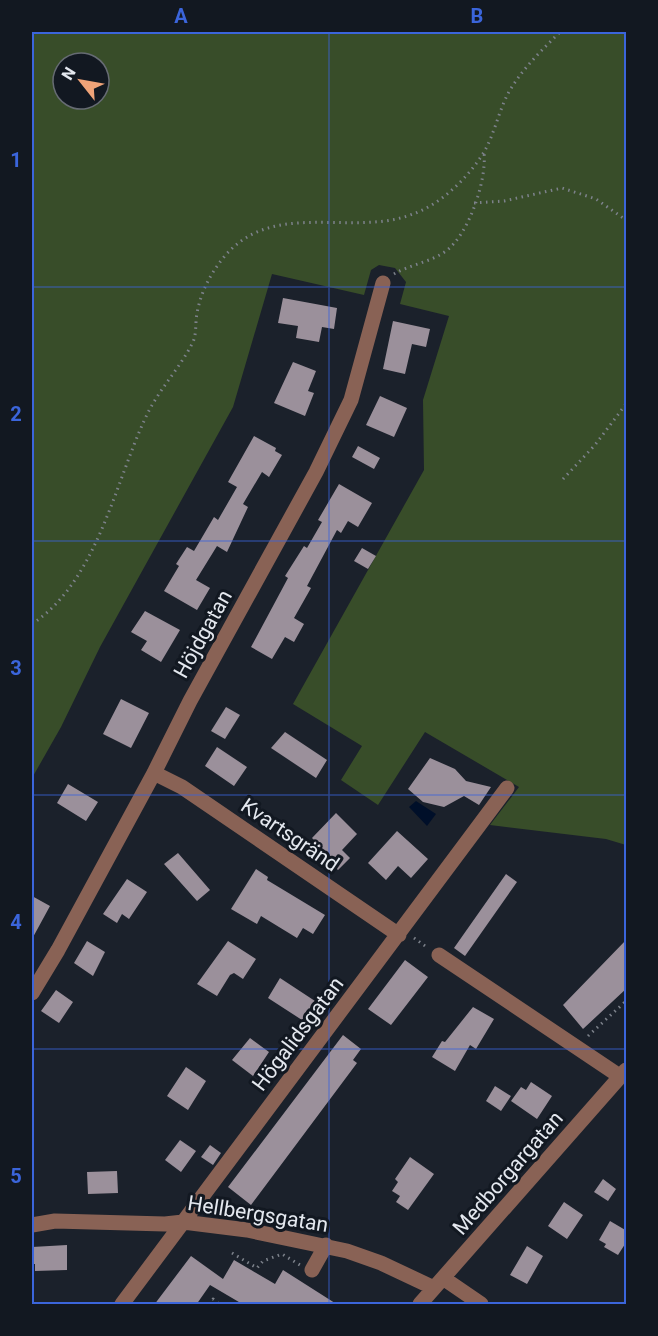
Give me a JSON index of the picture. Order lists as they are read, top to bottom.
{
  "streets": {
    "street": [
      "Höjdgatan",
      "Kvartsgränd",
      "Högalidsgatan",
      "Medborgargatan",
      "Hellbergsgatan"
    ]
  },
  "crossings": [
    ["Höjdgatan", "Kvartsgränd"],
    ["Kvartsgränd", "Högalidsgatan"],
    ["Högalidsgatan", "Hellbergsgatan"],
    ["Medborgargatan", "Hellbergsgatan"]
  ],
  "north": "top left",
  "grid": {
    "columns": ["A", "B"],
    "rows": [
      "1",
      "2",
      "3",
      "4",
      "5"
    ]
  }
}
